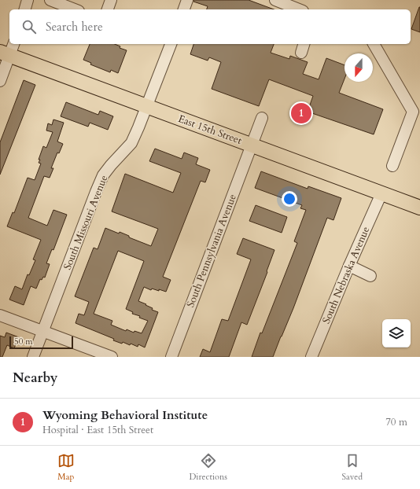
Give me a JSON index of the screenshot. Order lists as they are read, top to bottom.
{
  "streets": {
    "main road": ["East 15th Street"],
    "street": ["South Missouri Avenue", "South Pennsylvania Avenue", "South Nebraska Avenue"]
  },
  "crossings": [
    ["East 15th Street", "South Missouri Avenue"],
    ["East 15th Street", "South Pennsylvania Avenue"],
    ["East 15th Street", "South Nebraska Avenue"]
  ],
  "scale_bar": "50 m",
  "north": "bottom",
  "page": {
    "search": "Search here",
    "pins": "1",
    "scale": "50 m",
    "heading": "Nearby",
    "list": [
      {
        "mark": "1",
        "name": "Wyoming Behavioral Institute",
        "note": "Hospital · East 15th Street",
        "value": "70 m"
      }
    ],
    "nav": ["Map", "Directions", "Saved"]
  }
}
